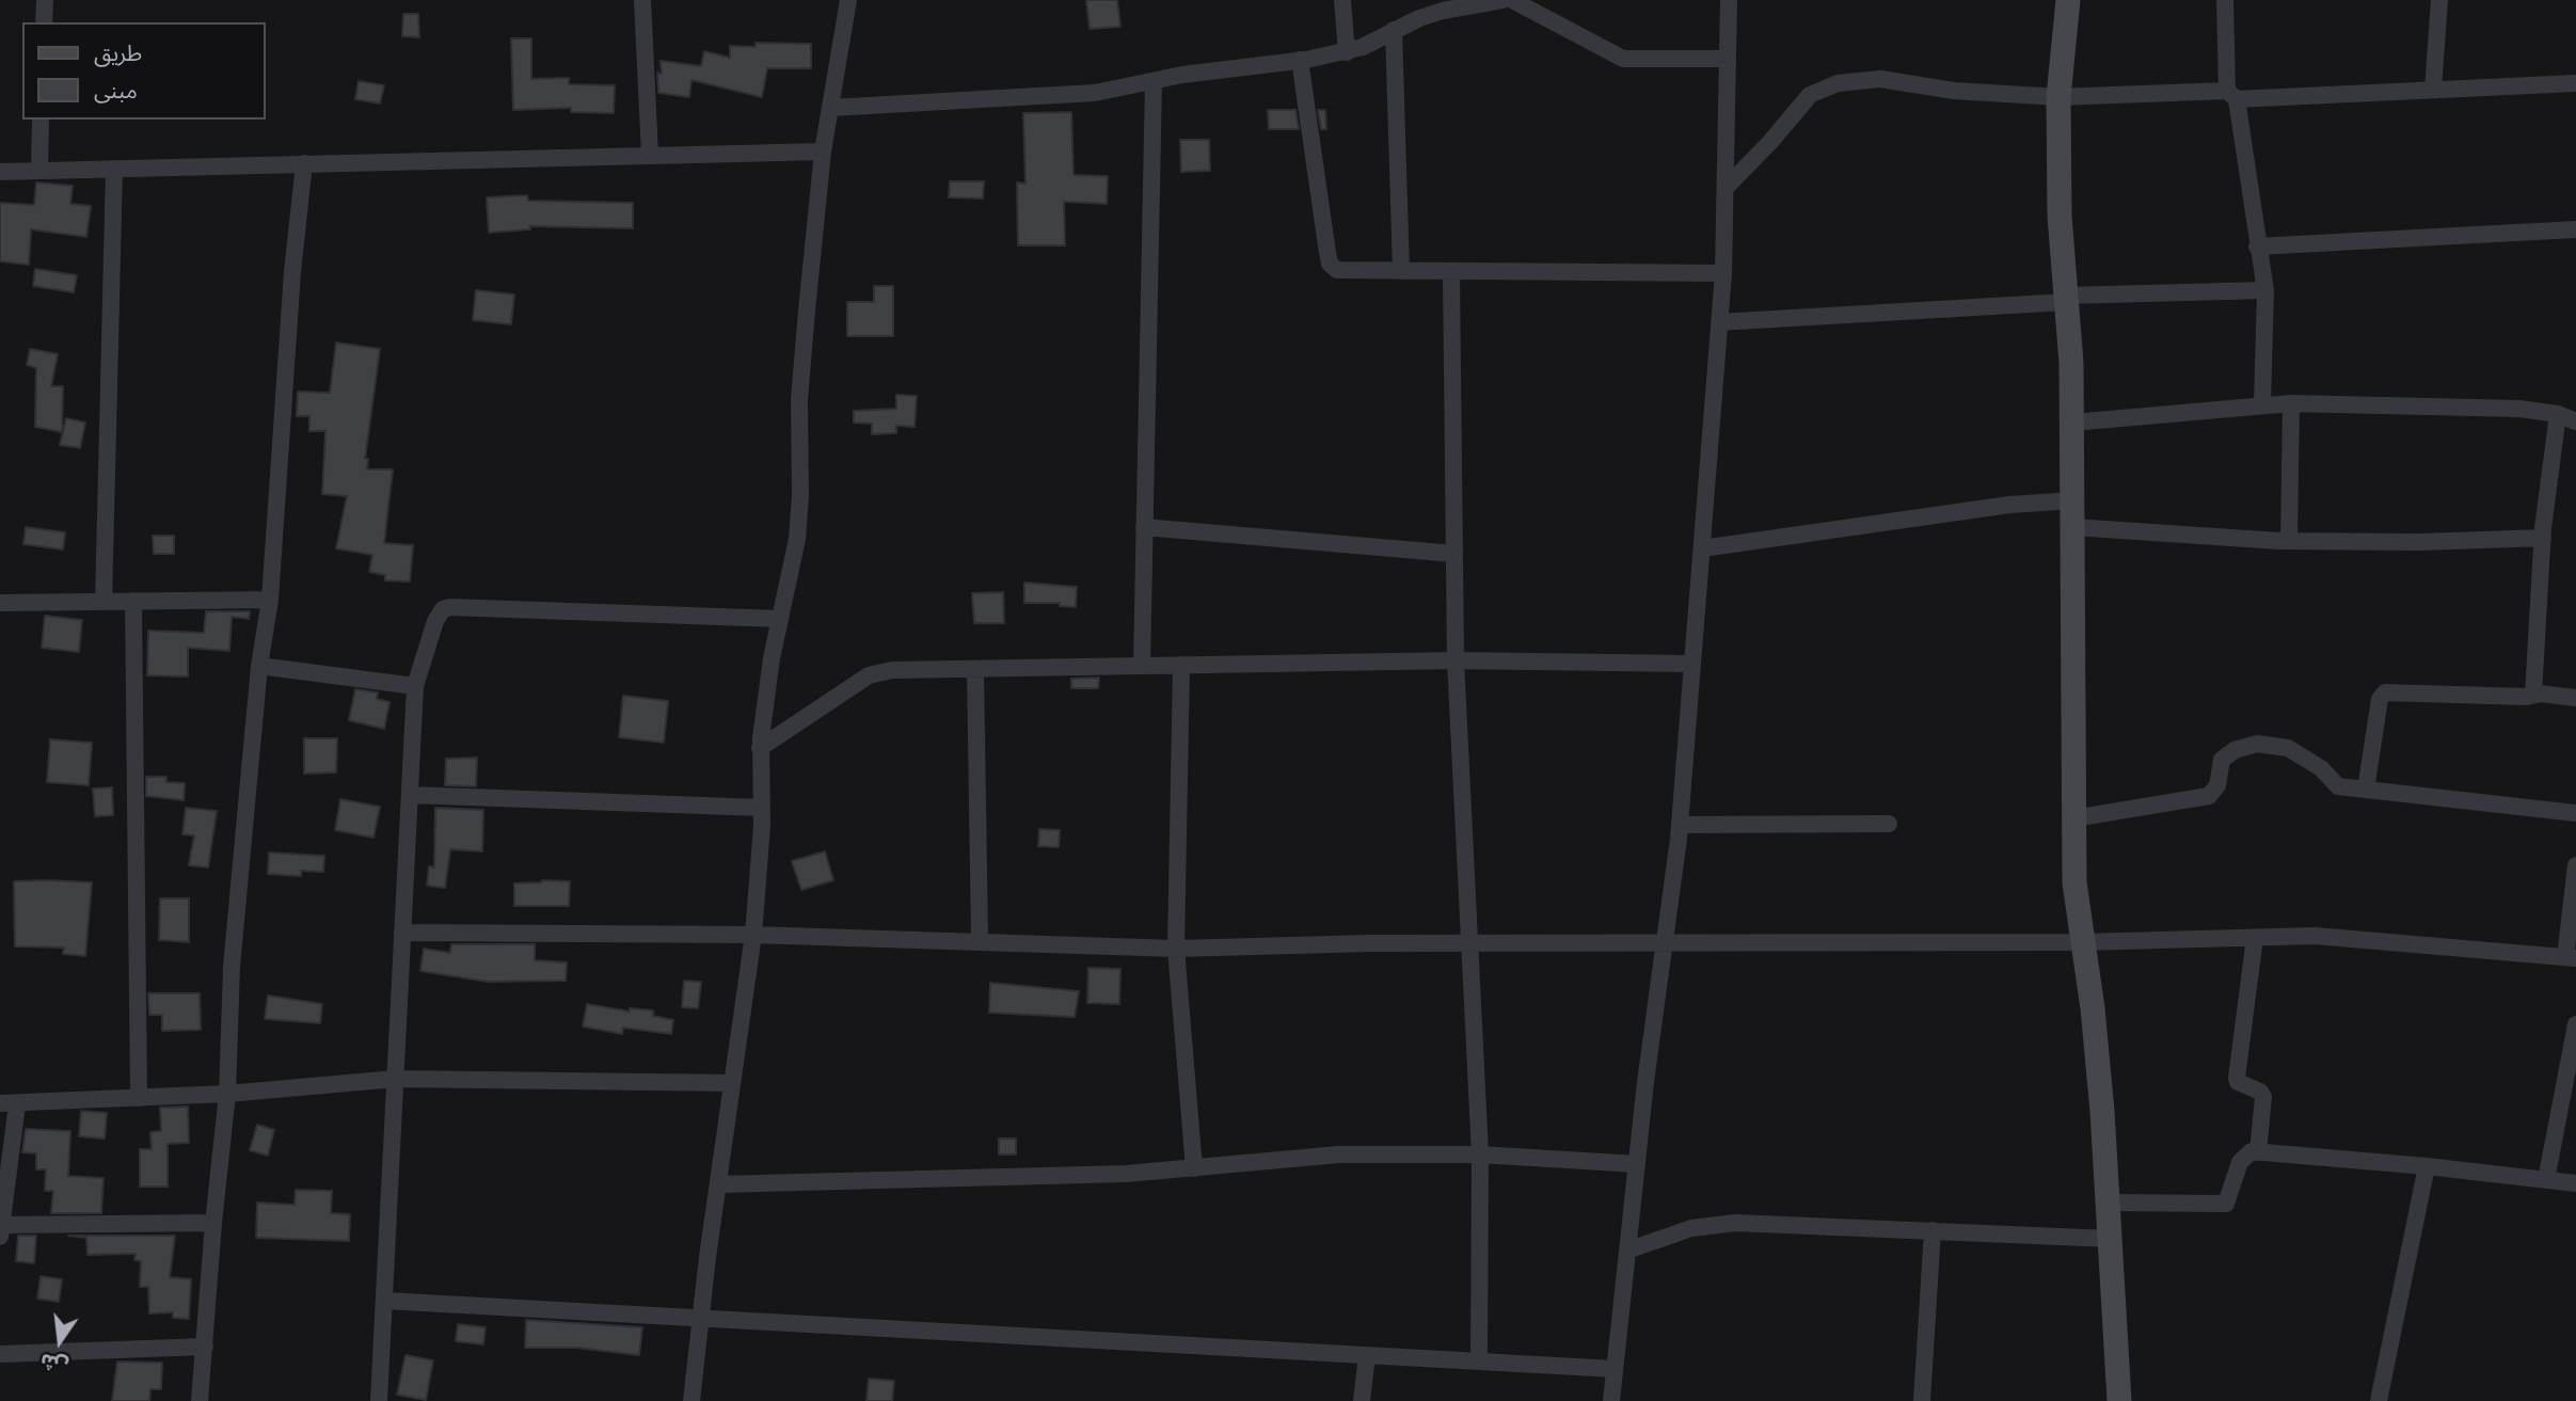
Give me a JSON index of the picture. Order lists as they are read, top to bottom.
{
  "legend": ["طريق", "مبنى"],
  "north": "bottom"
}
